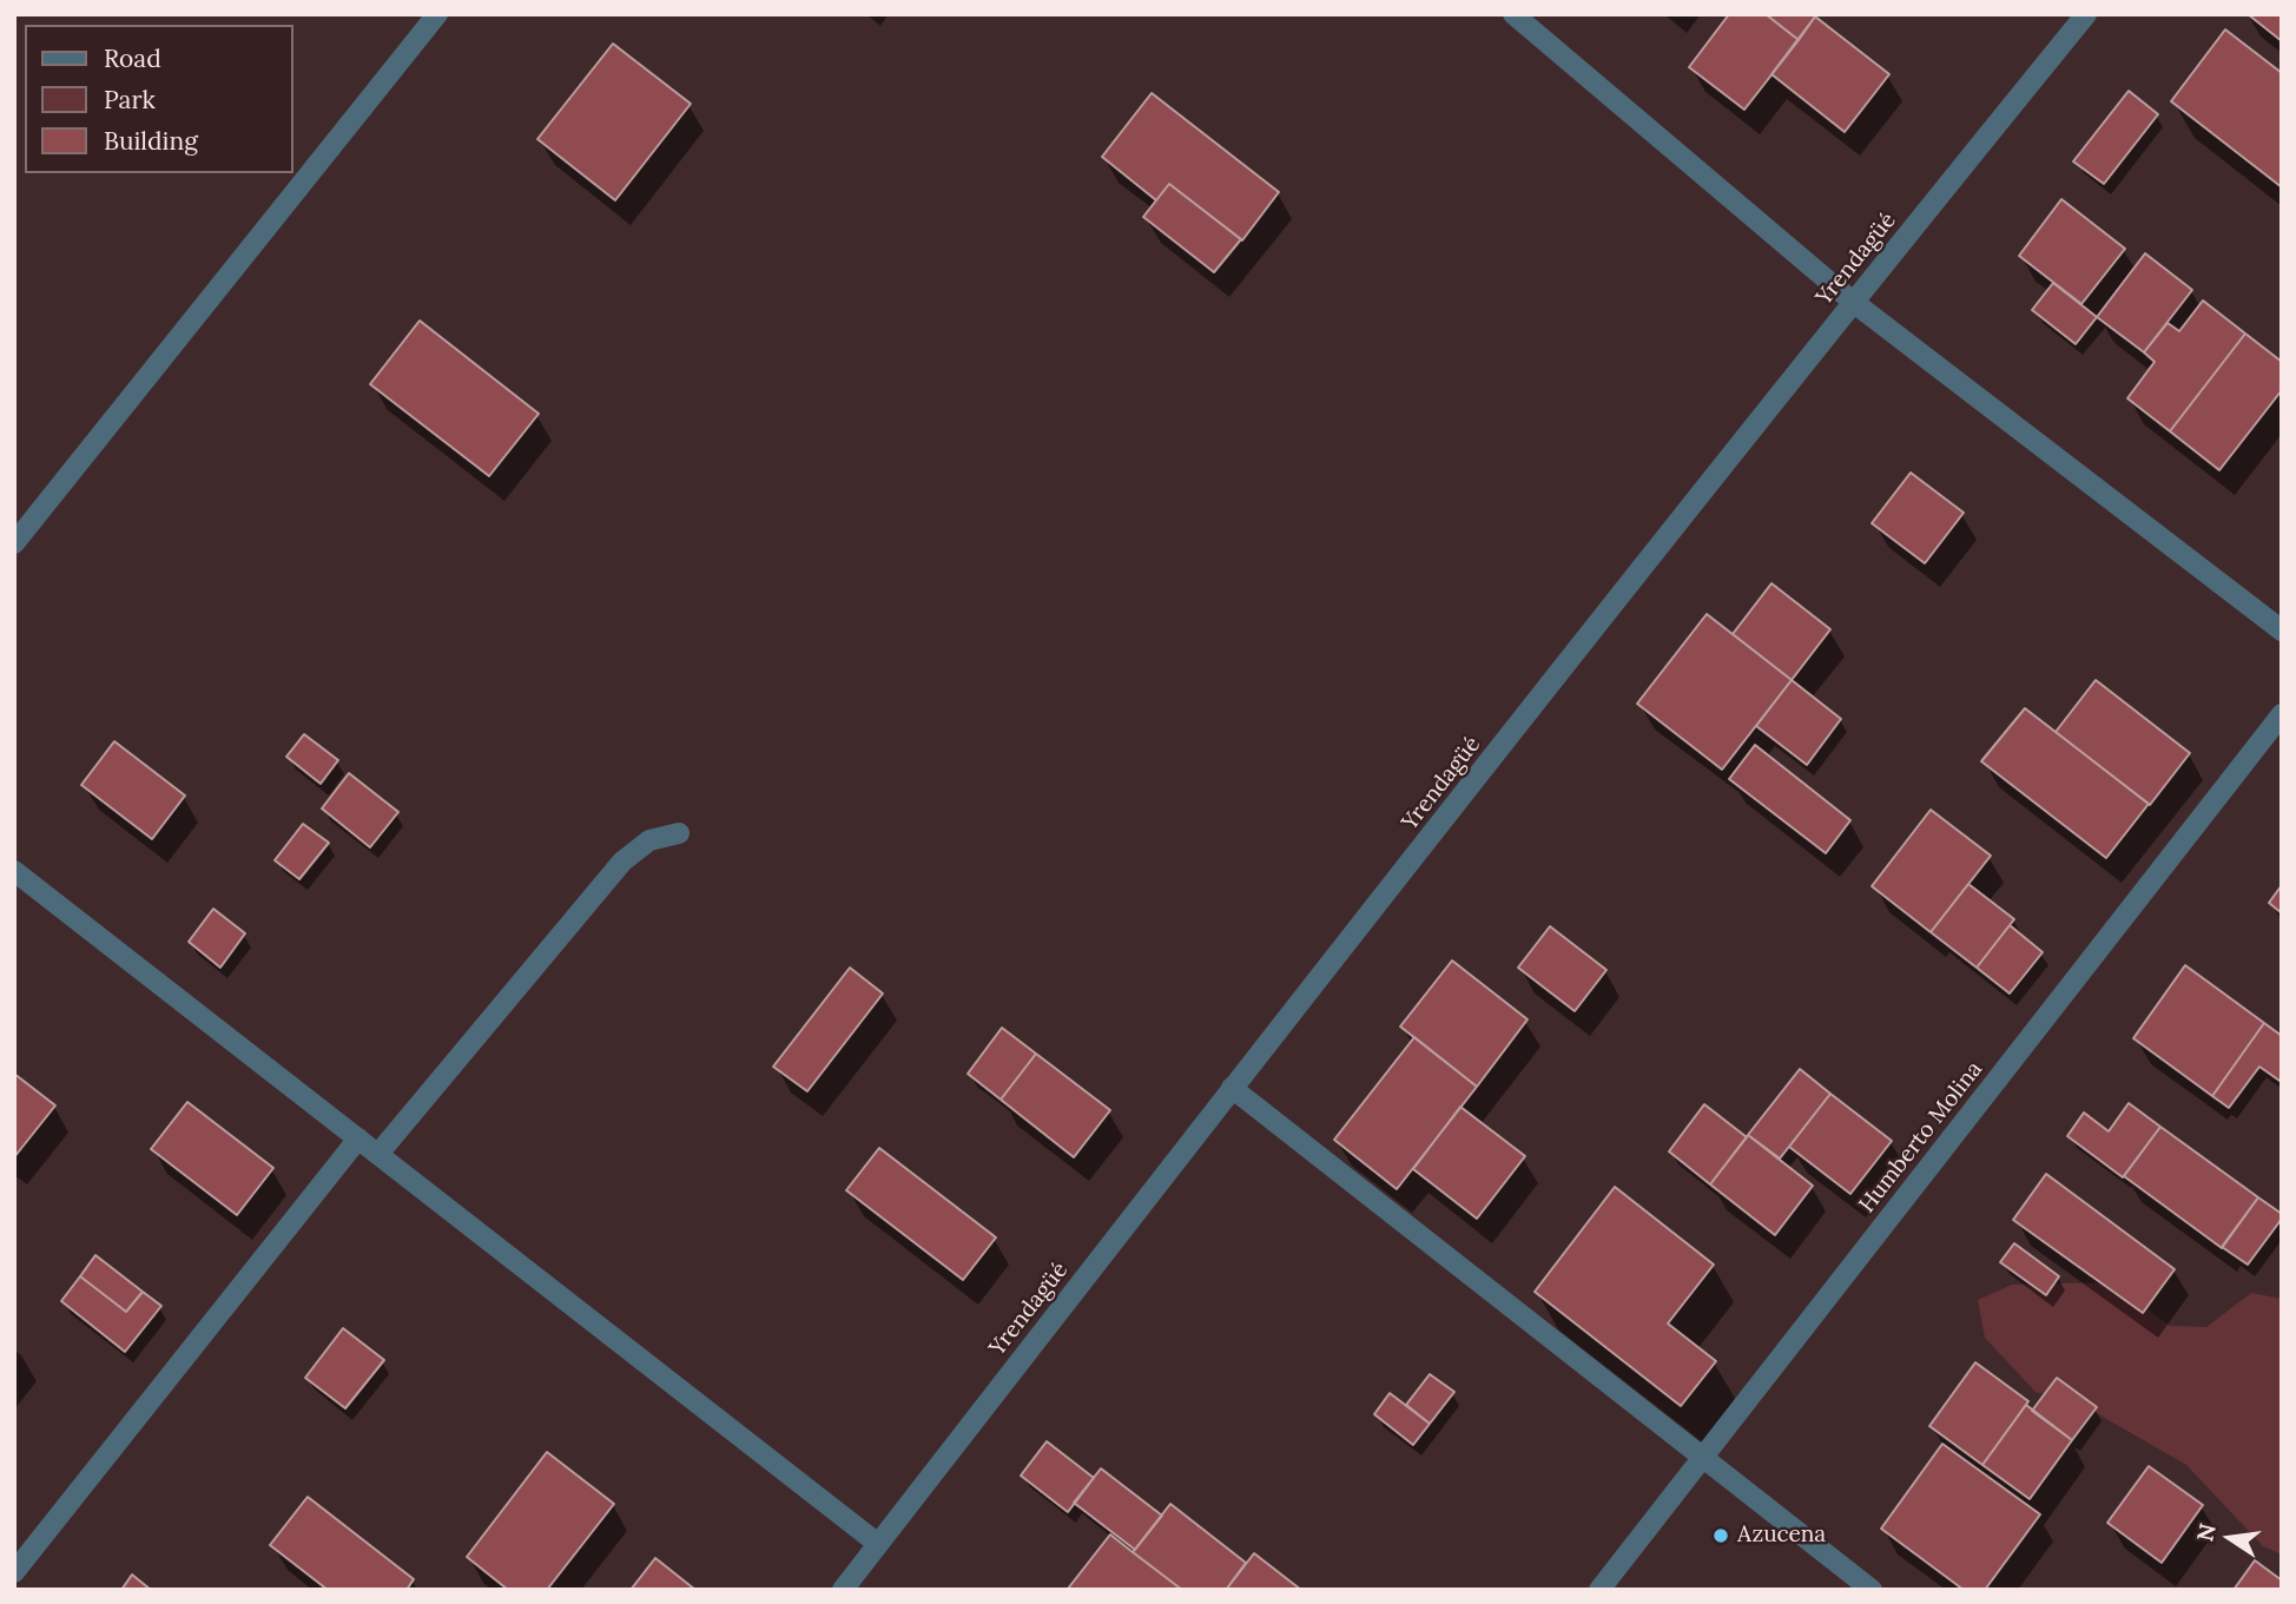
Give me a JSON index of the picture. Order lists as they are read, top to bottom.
{
  "streets": {
    "street": ["Yrendagüé", "Humberto Molina"]
  },
  "places": ["Azucena"],
  "legend": ["Road", "Park", "Building"],
  "north": "left"
}
